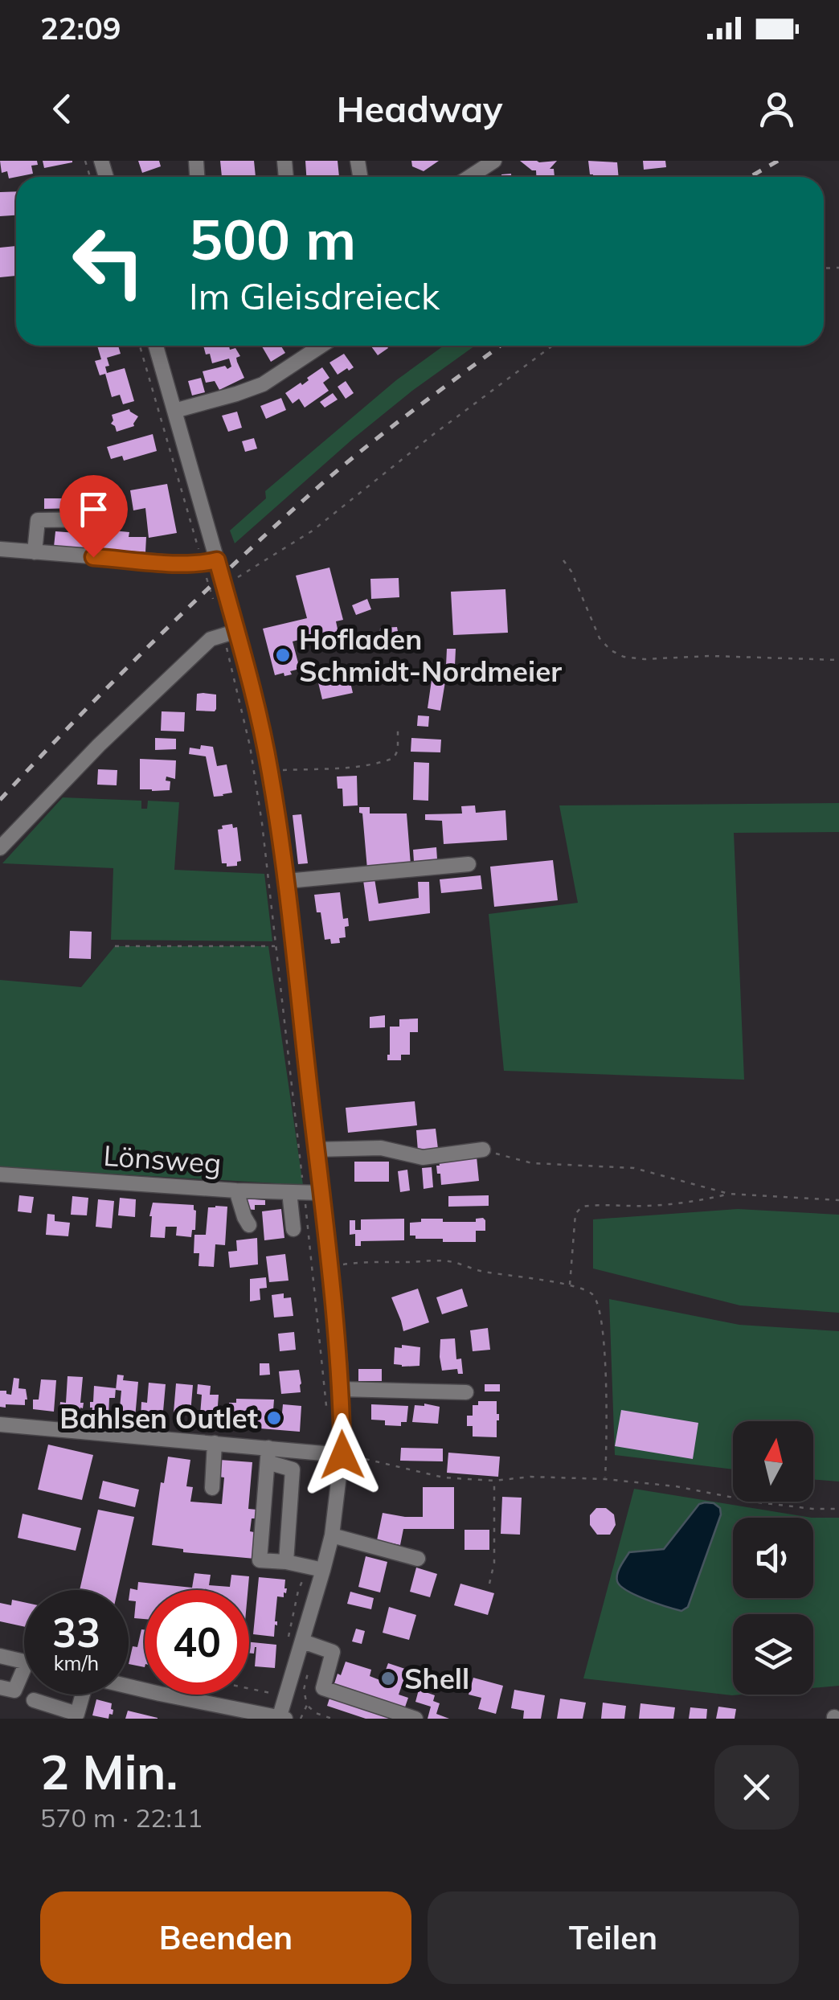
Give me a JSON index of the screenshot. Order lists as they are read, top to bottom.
{
  "streets": {
    "street": ["Lönsweg"]
  },
  "places": ["Hofladen Schmidt-Nordmeier", "Bahlsen Outlet", "Shell"],
  "north": "top",
  "page": {
    "status": "22:09",
    "header": "Headway",
    "turn": ["500 m", "Im Gleisdreieck"],
    "speed": "33 km/h",
    "limit": "40",
    "heading": ["2 Min.", "570 m · 22:11"],
    "buttons": ["Beenden", "Teilen"]
  }
}
